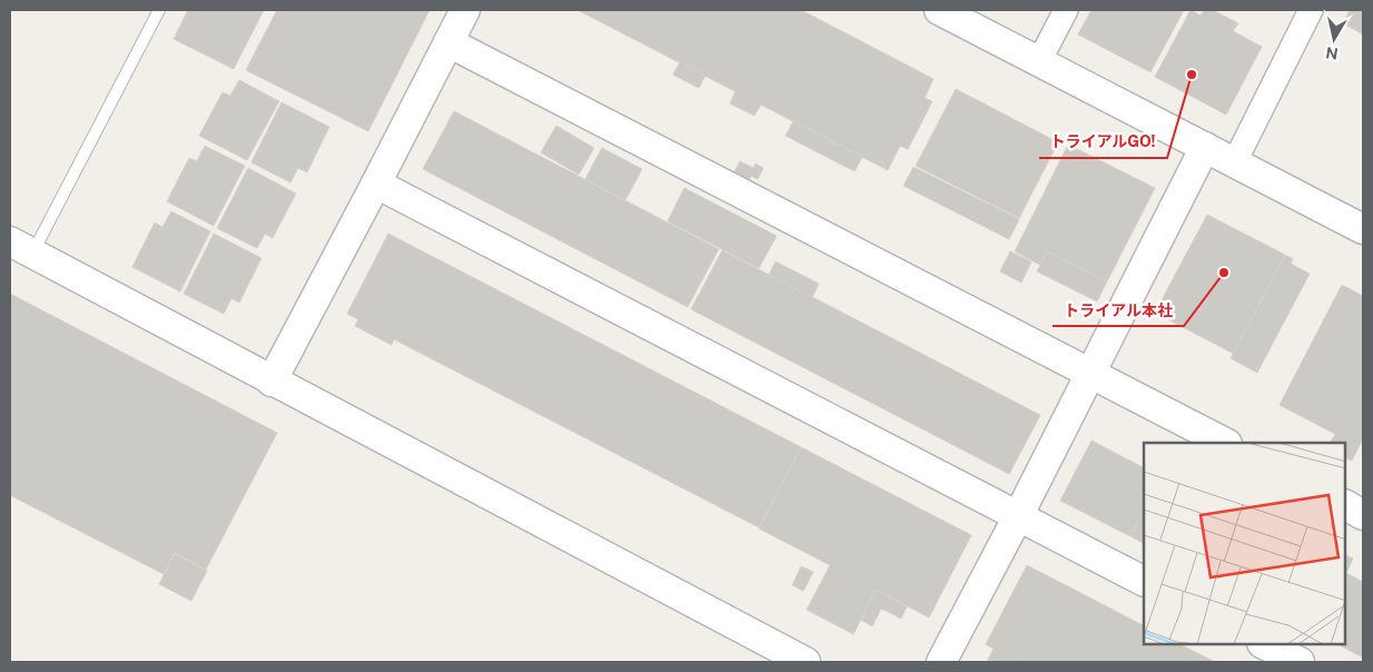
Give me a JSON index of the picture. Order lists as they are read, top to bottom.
{
  "places": ["トライアルGO!", "トライアル本社"],
  "north": "bottom"
}
